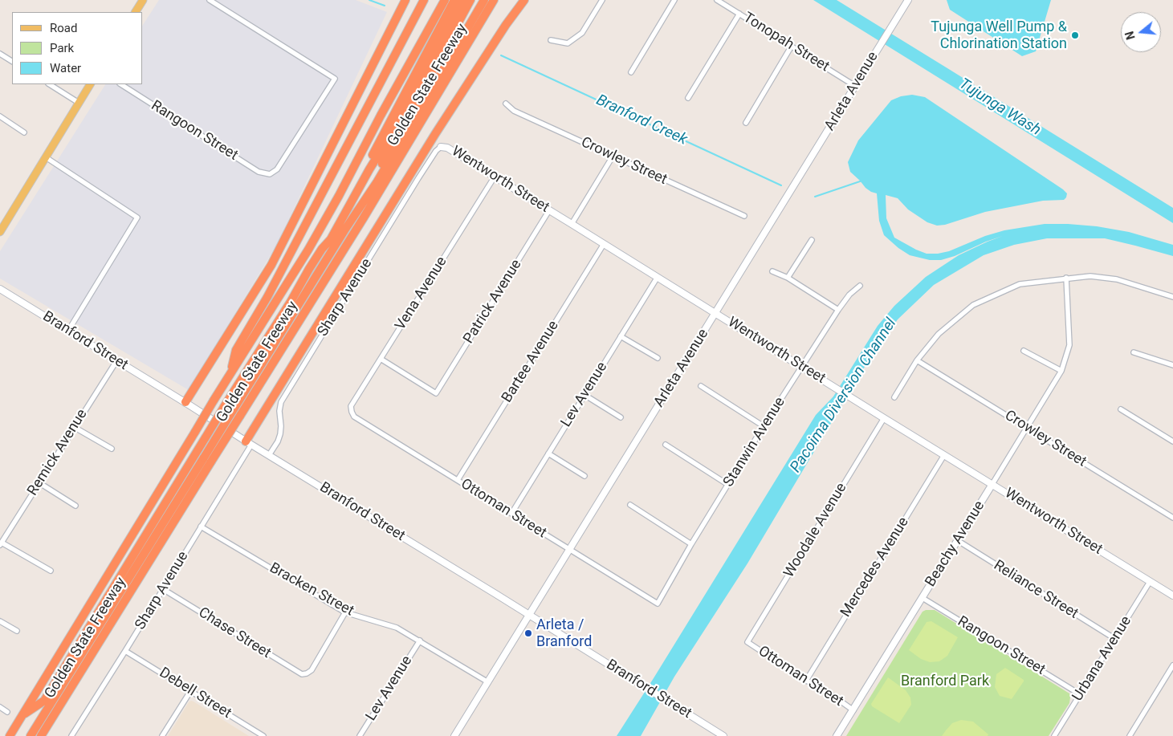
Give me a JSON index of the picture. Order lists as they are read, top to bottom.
{
  "streets": {
    "highway": ["Golden State Freeway"],
    "main road": [
      "Arleta Avenue",
      "Wentworth Street",
      "Branford Street",
      "Beachy Avenue"
    ],
    "street": [
      "Tonopah Street",
      "Rangoon Street",
      "Crowley Street",
      "Vena Avenue",
      "Sharp Avenue",
      "Patrick Avenue",
      "Bartee Avenue",
      "Lev Avenue",
      "Stanwin Avenue",
      "Remick Avenue",
      "Ottoman Street",
      "Woodale Avenue",
      "Mercedes Avenue",
      "Bracken Street",
      "Reliance Street",
      "Chase Street",
      "Urbana Avenue",
      "Debell Street"
    ]
  },
  "crossings": [
    ["Tonopah Street", "Arleta Avenue"],
    ["Arleta Avenue", "Wentworth Street"],
    ["Arleta Avenue", "Branford Street"],
    ["Arleta Avenue", "Ottoman Street"],
    ["Arleta Avenue", "Bracken Street"],
    ["Rangoon Street", "Beachy Avenue"],
    ["Rangoon Street", "Urbana Avenue"],
    ["Crowley Street", "Beachy Avenue"],
    ["Wentworth Street", "Vena Avenue"],
    ["Wentworth Street", "Sharp Avenue"],
    ["Wentworth Street", "Patrick Avenue"],
    ["Wentworth Street", "Bartee Avenue"],
    ["Wentworth Street", "Lev Avenue"],
    ["Wentworth Street", "Stanwin Avenue"],
    ["Wentworth Street", "Woodale Avenue"],
    ["Wentworth Street", "Beachy Avenue"],
    ["Wentworth Street", "Mercedes Avenue"],
    ["Wentworth Street", "Urbana Avenue"],
    ["Vena Avenue", "Patrick Avenue"],
    ["Vena Avenue", "Ottoman Street"],
    ["Sharp Avenue", "Branford Street"],
    ["Sharp Avenue", "Bracken Street"],
    ["Sharp Avenue", "Chase Street"],
    ["Sharp Avenue", "Debell Street"],
    ["Branford Street", "Remick Avenue"],
    ["Bartee Avenue", "Ottoman Street"],
    ["Lev Avenue", "Ottoman Street"],
    ["Lev Avenue", "Bracken Street"],
    ["Stanwin Avenue", "Ottoman Street"],
    ["Ottoman Street", "Woodale Avenue"],
    ["Ottoman Street", "Beachy Avenue"],
    ["Ottoman Street", "Mercedes Avenue"],
    ["Beachy Avenue", "Reliance Street"],
    ["Bracken Street", "Chase Street"],
    ["Reliance Street", "Urbana Avenue"]
  ],
  "water": ["Tujunga Wash", "Branford Creek", "Pacoima Diversion Channel"],
  "parks": ["Branford Park"],
  "places": ["Tujunga Well Pump & Chlorination Station", "Arleta / Branford"],
  "legend": ["Road", "Park", "Water"],
  "north": "left"
}
